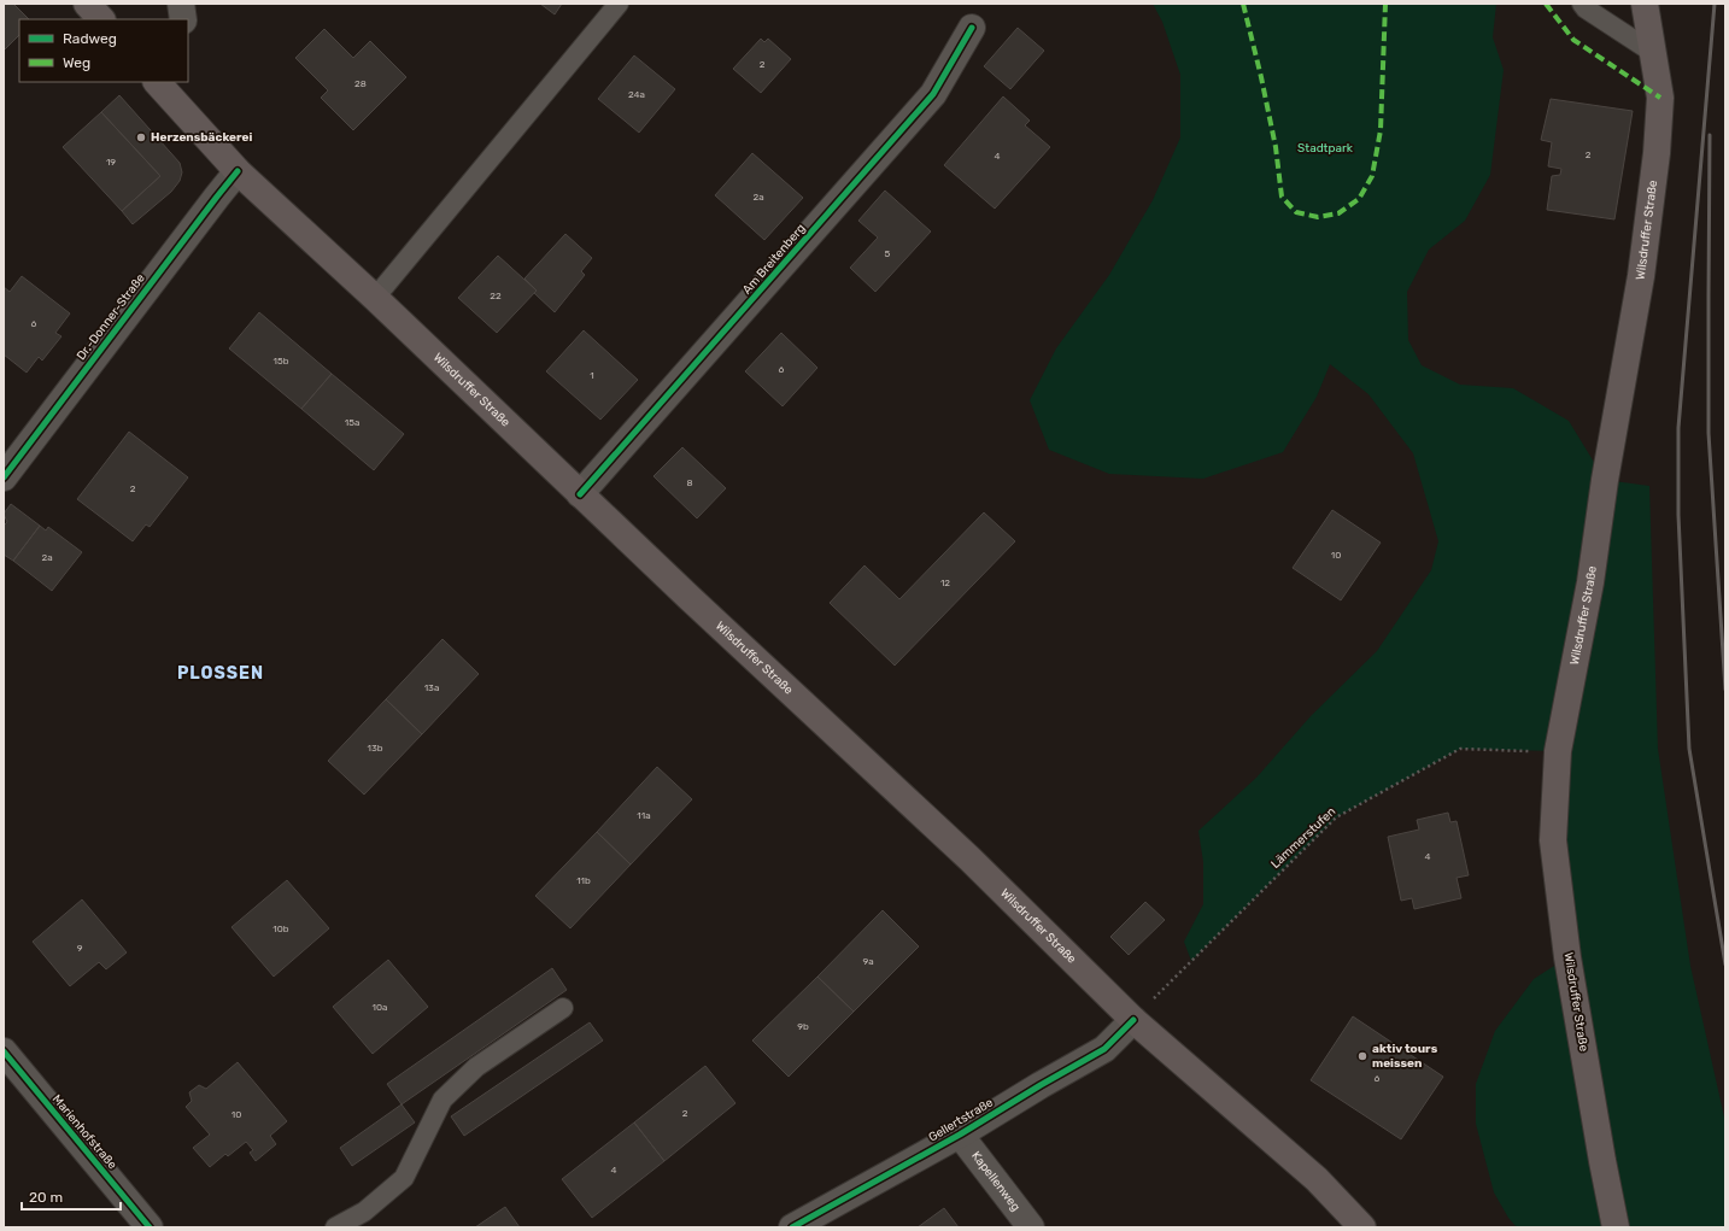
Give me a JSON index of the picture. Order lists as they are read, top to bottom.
{
  "streets": {
    "main road": ["Wilsdruffer Straße"],
    "street": [
      "Am Breitenberg",
      "Dr.-Donner-Straße",
      "Gellertstraße",
      "Marienhofstraße",
      "Kapellenweg"
    ],
    "path": ["Lämmerstufen"]
  },
  "crossings": [
    ["Wilsdruffer Straße", "Am Breitenberg"],
    ["Wilsdruffer Straße", "Dr.-Donner-Straße"],
    ["Wilsdruffer Straße", "Lämmerstufen"],
    ["Wilsdruffer Straße", "Gellertstraße"],
    ["Lämmerstufen", "Gellertstraße"],
    ["Gellertstraße", "Kapellenweg"]
  ],
  "districts": ["PLOSSEN"],
  "parks": ["Stadtpark"],
  "places": ["Herzensbäckerei", "aktiv tours meissen"],
  "house_numbers": [
    "2",
    "28",
    "24a",
    "2",
    "4",
    "19",
    "2a",
    "5",
    "22",
    "6",
    "15b",
    "6",
    "1",
    "15a",
    "8",
    "2",
    "10",
    "2a",
    "12",
    "13a",
    "13b",
    "11a",
    "4",
    "11b",
    "10b",
    "9",
    "9a",
    "10a",
    "9b",
    "6",
    "2",
    "10",
    "4"
  ],
  "legend": ["Radweg", "Weg"],
  "scale_bar": "20 m"
}
